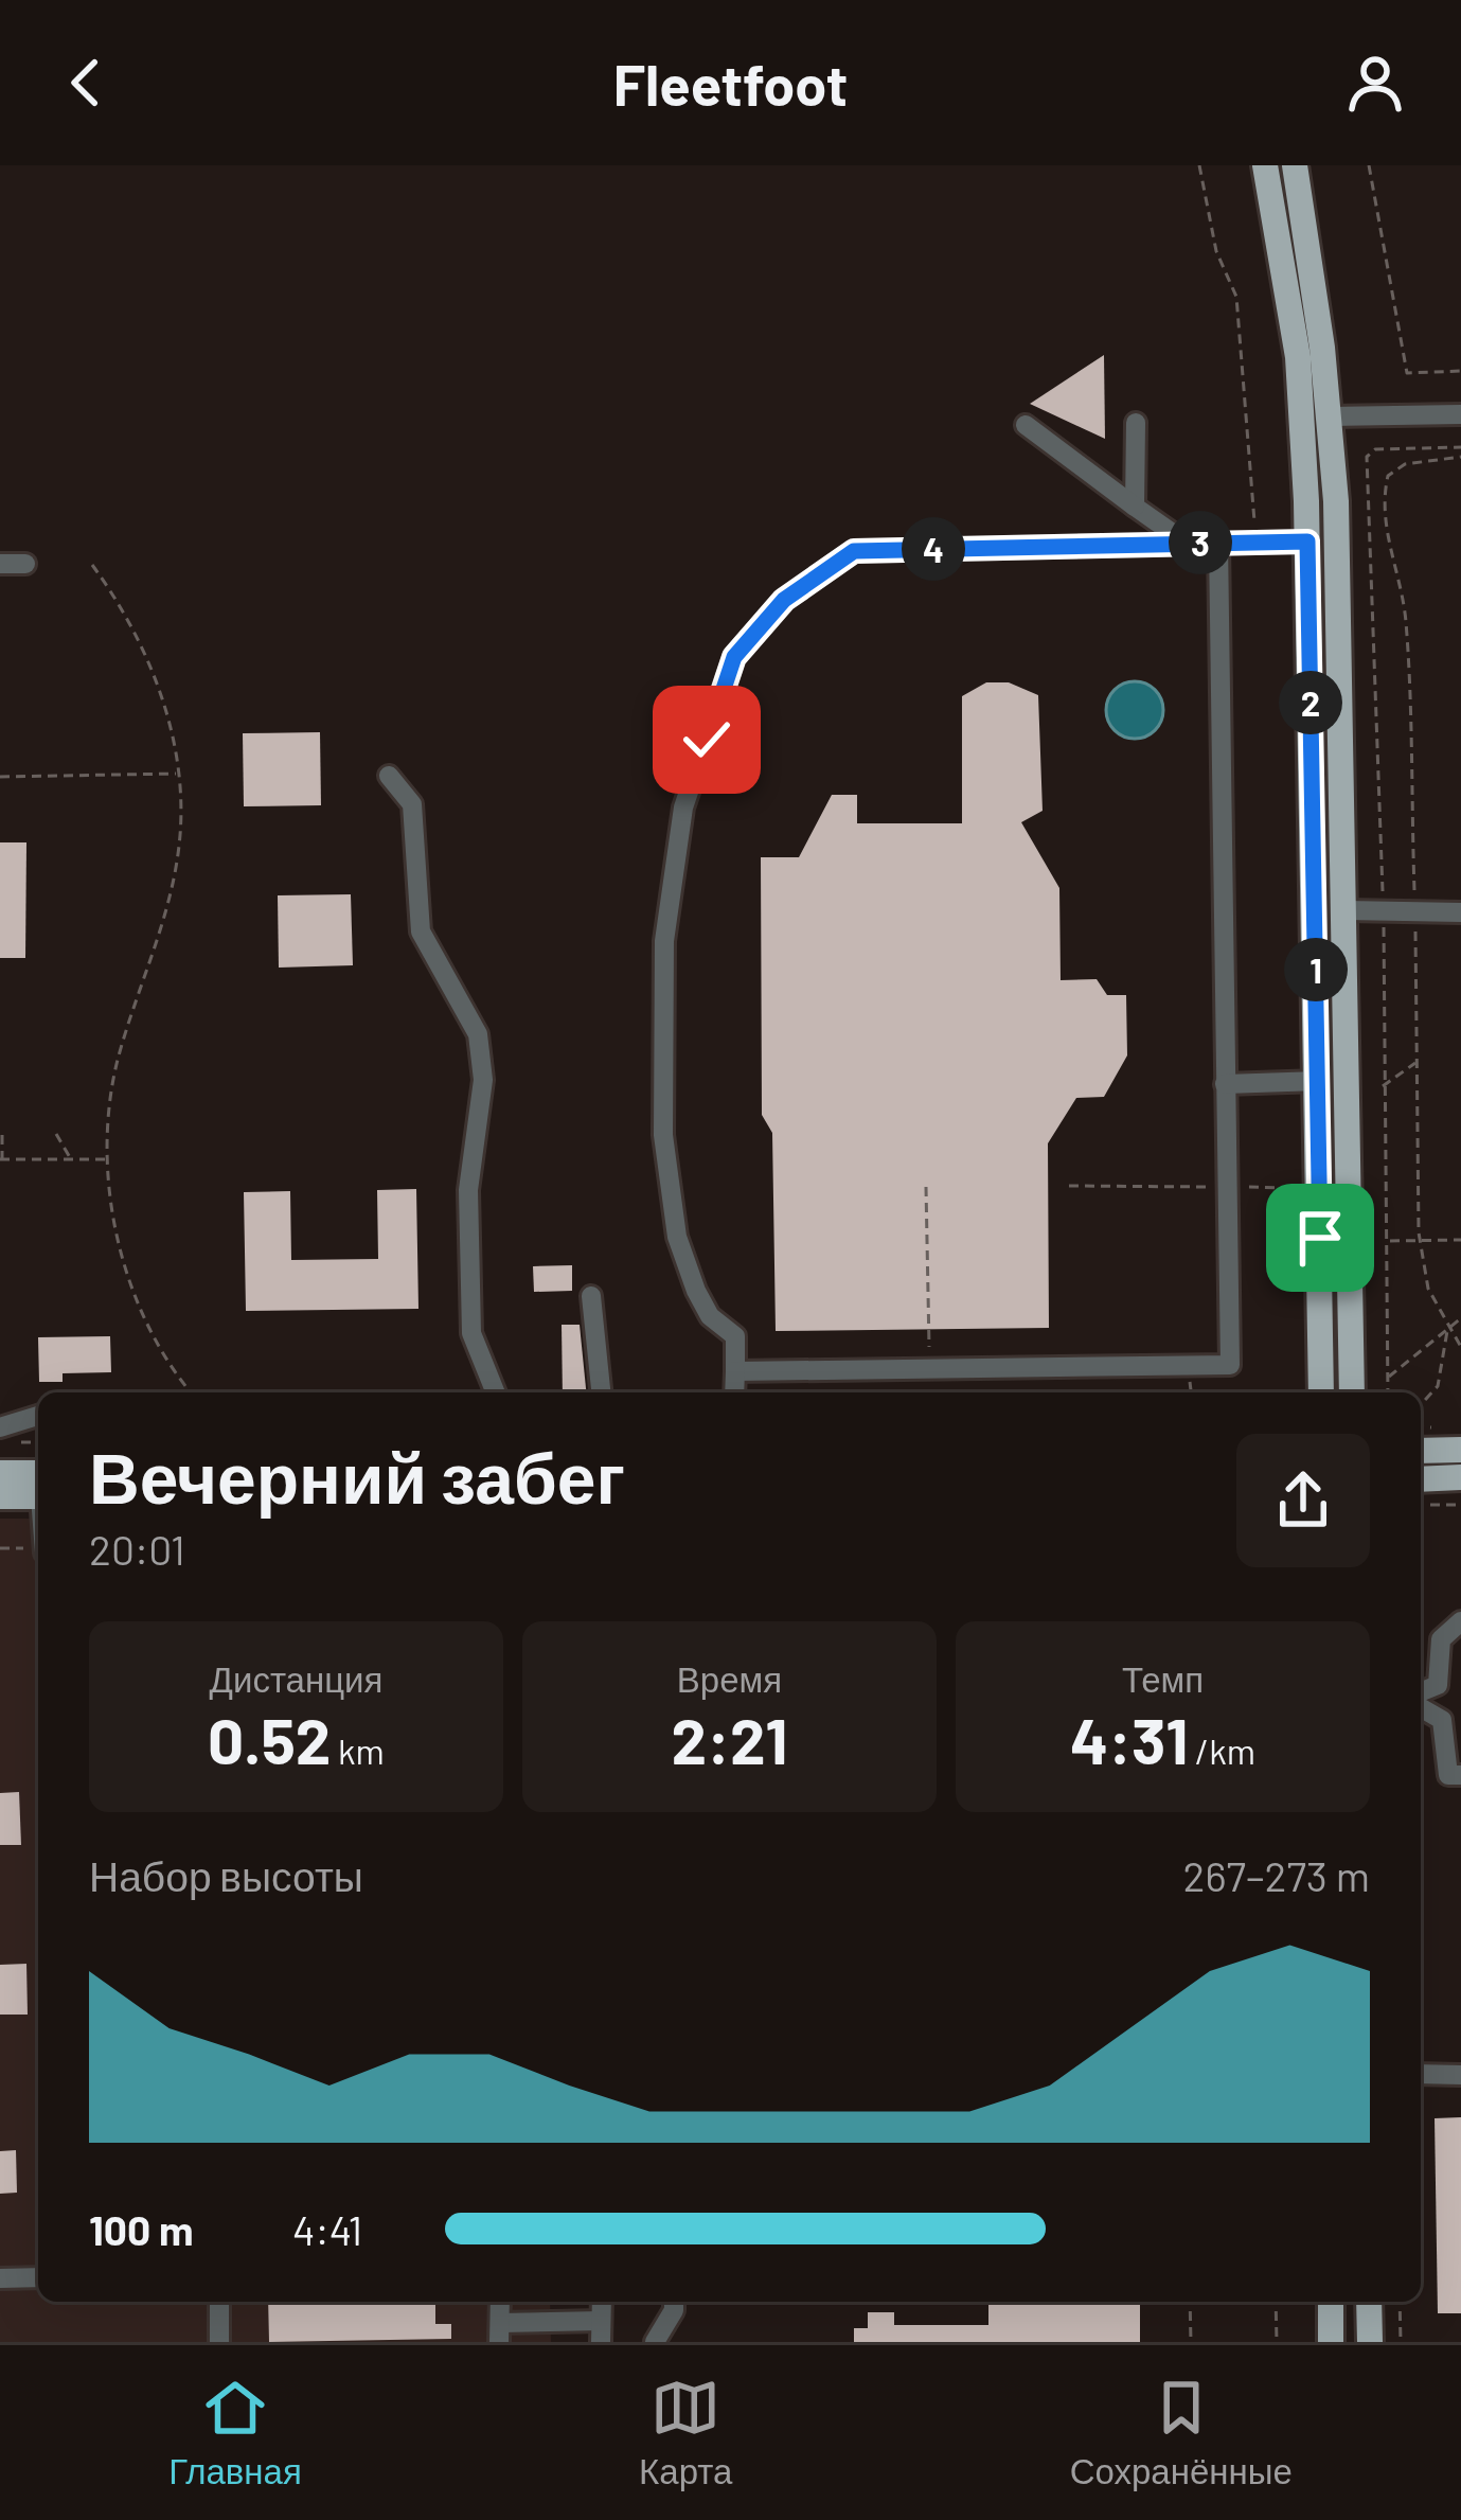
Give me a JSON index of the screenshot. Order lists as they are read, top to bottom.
{
  "page": {
    "header": "Fleetfoot",
    "pins": [
      "3",
      "4",
      "2",
      "1"
    ],
    "heading": ["Вечерний забег", "20:01"],
    "stats": [
      ["Дистанция", "0.52 km"],
      ["Время", "2:21"],
      ["Темп", "4:31 /km"]
    ],
    "chart": ["Набор высоты", "267–273 m"],
    "list": [
      {
        "name": "100 m",
        "note": "4:41"
      }
    ],
    "tabs": ["Главная", "Карта", "Сохранённые"]
  }
}
